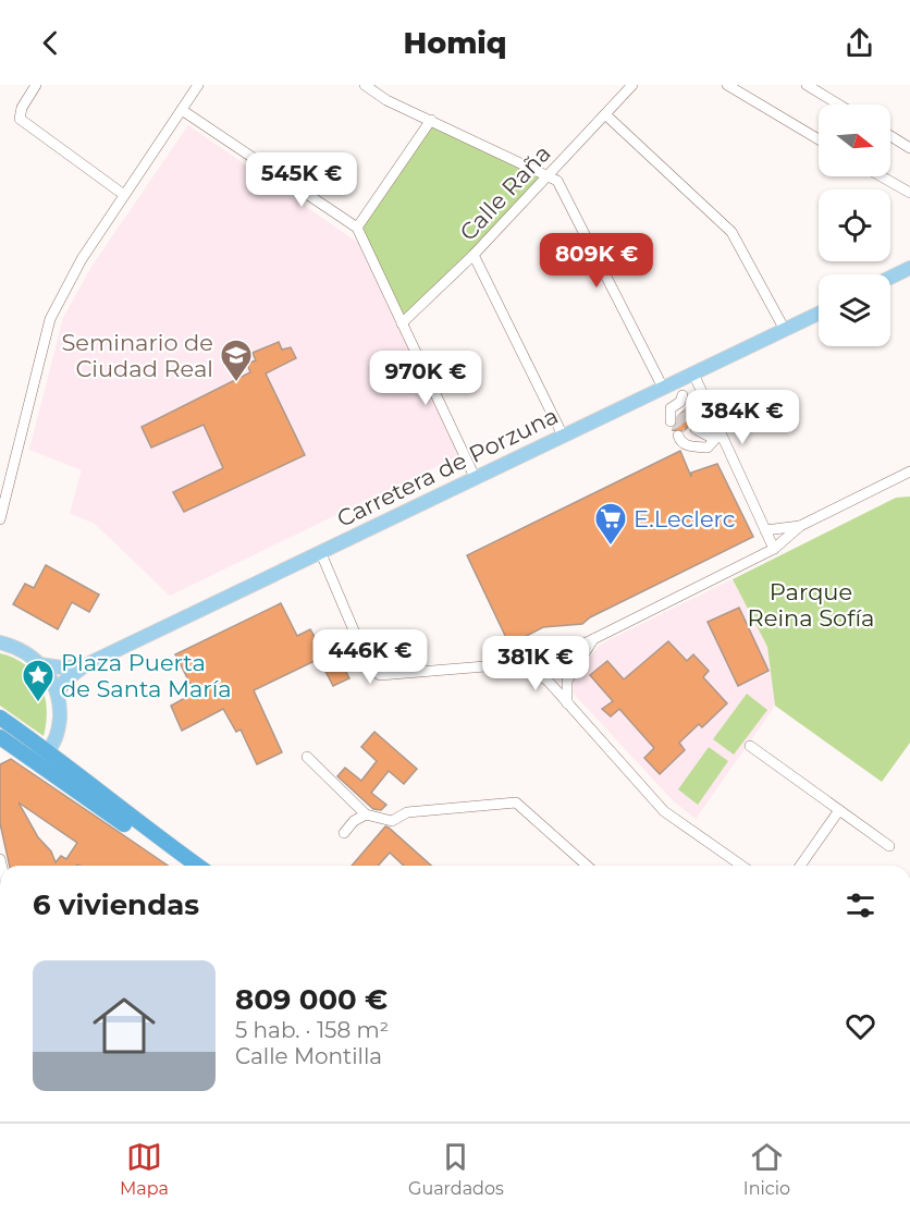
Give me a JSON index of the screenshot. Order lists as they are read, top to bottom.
{
  "streets": {
    "main road": ["Carretera de Porzuna"],
    "street": ["Calle Raña"]
  },
  "parks": ["Parque Reina Sofía"],
  "places": {
    "school or university": ["Seminario de Ciudad Real"],
    "supermarket": ["E.Leclerc"],
    "place": ["Plaza Puerta de Santa María"]
  },
  "north": "right",
  "page": {
    "header": "Homiq",
    "price": [
      "545K €",
      "809K €",
      "970K €",
      "384K €",
      "446K €",
      "381K €"
    ],
    "heading": "6 viviendas",
    "list": [
      {
        "name": "809 000 €",
        "note": "5 hab. · 158 m² · Calle Montilla"
      }
    ],
    "tabs": ["Mapa", "Guardados", "Inicio"]
  }
}
